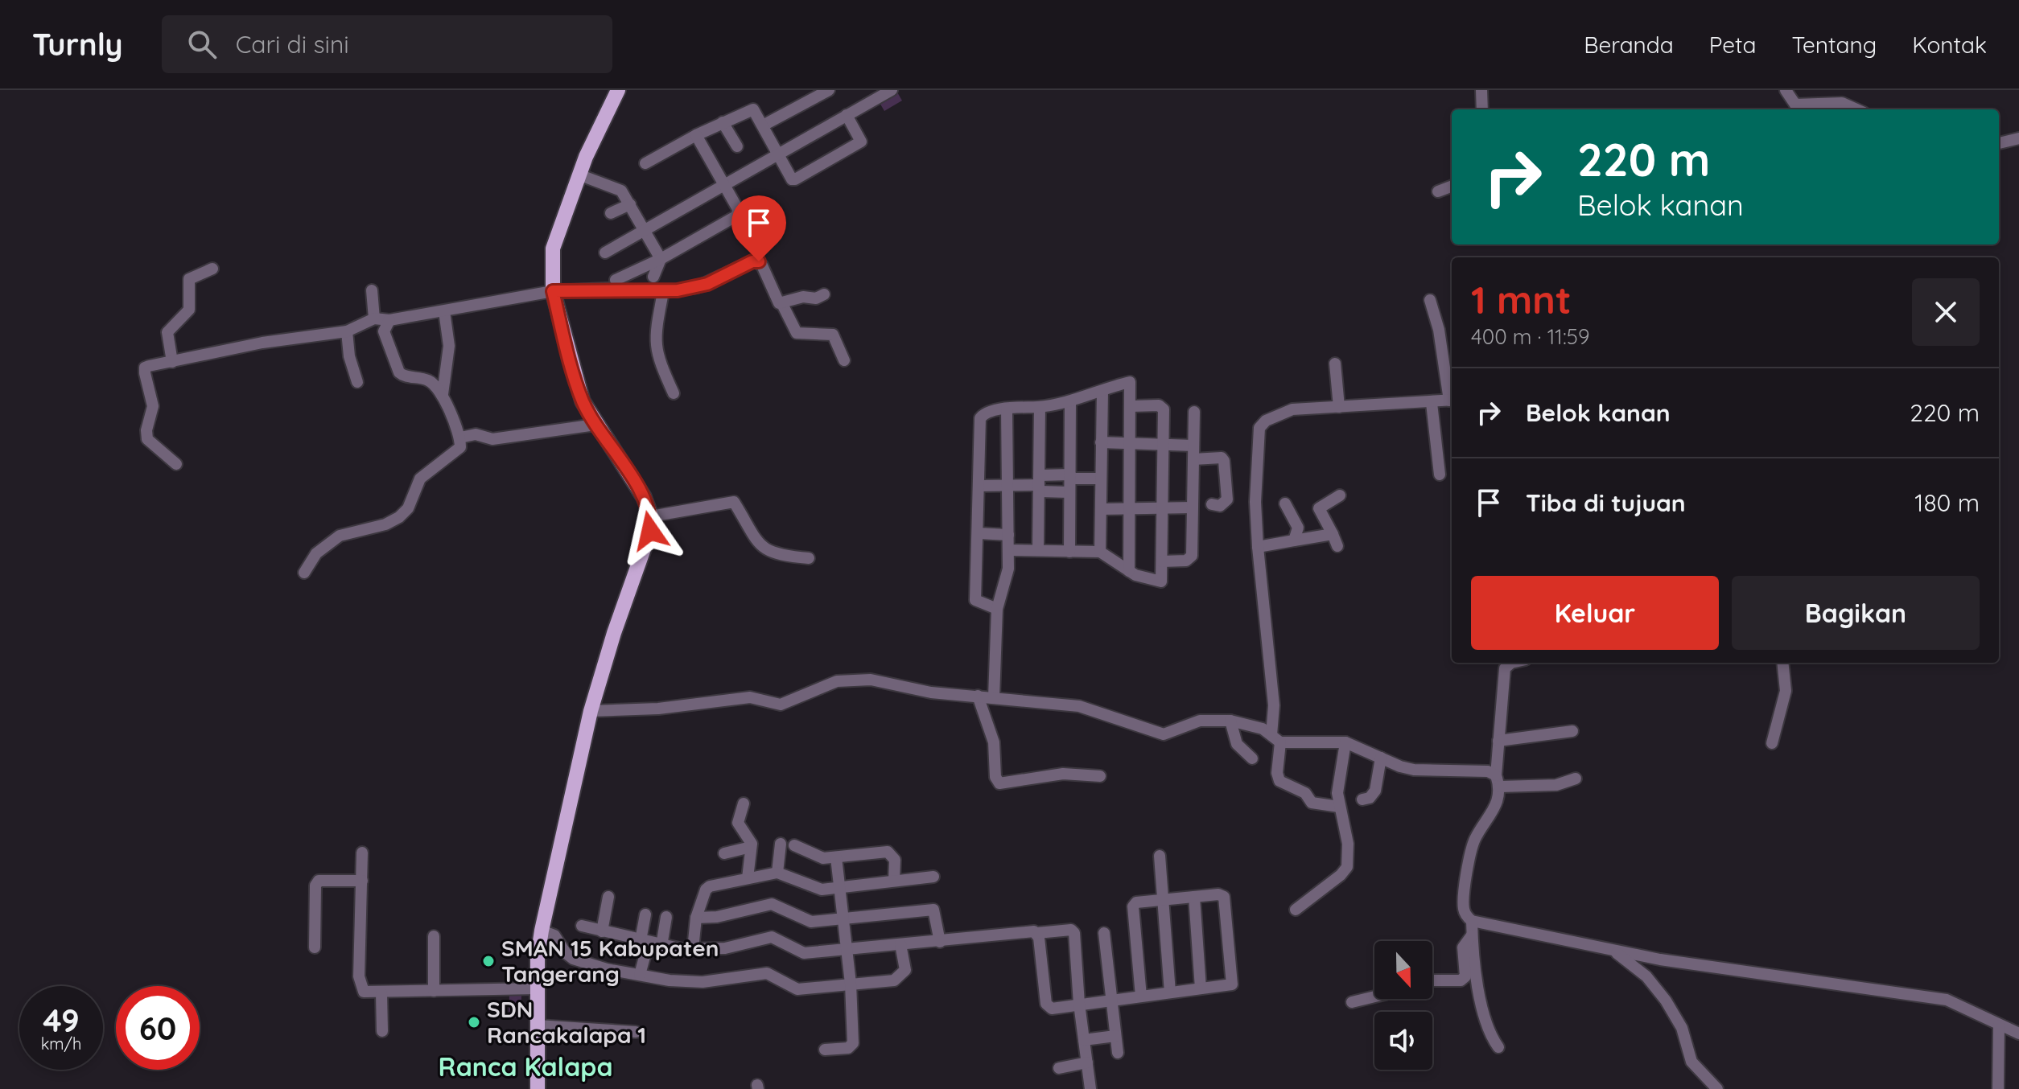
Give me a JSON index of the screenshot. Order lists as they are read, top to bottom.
{
  "districts": ["Ranca Kalapa"],
  "places": ["SMAN 15 Kabupaten Tangerang", "SDN Rancakalapa 1"],
  "north": "bottom",
  "page": {
    "header": "Turnly",
    "search": "Cari di sini",
    "nav": [
      "Beranda",
      "Peta",
      "Tentang",
      "Kontak"
    ],
    "turn": ["220 m", "Belok kanan"],
    "heading": ["1 mnt", "400 m · 11:59"],
    "list": [
      {
        "name": "Belok kanan",
        "value": "220 m"
      },
      {
        "name": "Tiba di tujuan",
        "value": "180 m"
      }
    ],
    "buttons": ["Keluar", "Bagikan"],
    "speed": "49 km/h",
    "limit": "60"
  }
}
